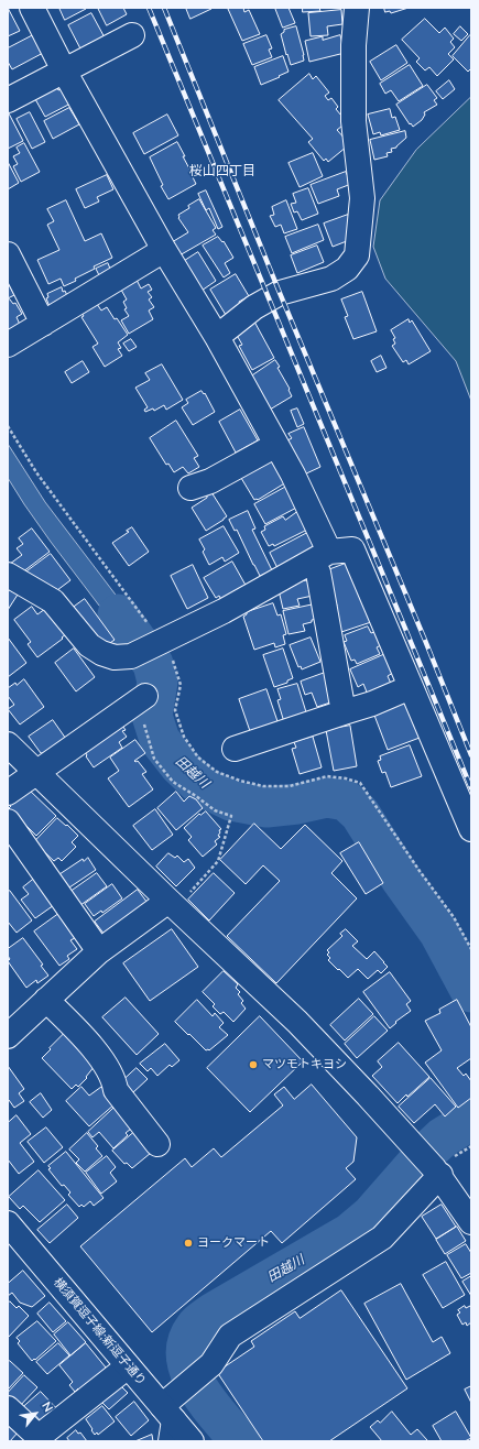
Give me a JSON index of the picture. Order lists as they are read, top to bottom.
{
  "streets": {
    "street": ["横須賀逗子線;新逗子通り"]
  },
  "districts": ["桜山四丁目"],
  "water": ["田越川"],
  "places": ["マツモトキヨシ", "ヨークマート"],
  "north": "top right"
}
